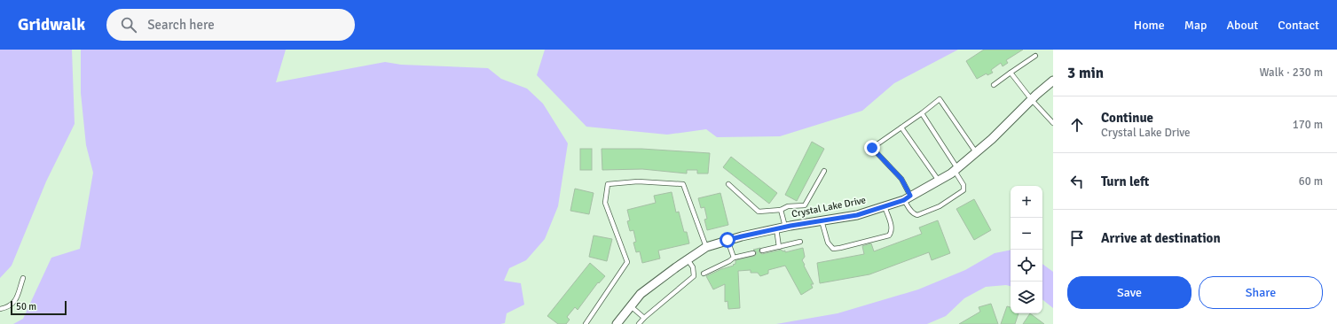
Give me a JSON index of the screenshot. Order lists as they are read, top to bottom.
{
  "streets": {
    "street": ["Crystal Lake Drive"]
  },
  "scale_bar": "50 m",
  "page": {
    "header": "Gridwalk",
    "search": "Search here",
    "nav": [
      "Home",
      "Map",
      "About",
      "Contact"
    ],
    "heading": ["3 min", "Walk · 230 m"],
    "list": [
      ["Continue", "Crystal Lake Drive", "170 m"],
      ["Turn left", "60 m"],
      "Arrive at destination"
    ],
    "map_buttons": ["+", "−"],
    "buttons": ["Save", "Share"],
    "scale": "50 m"
  }
}
